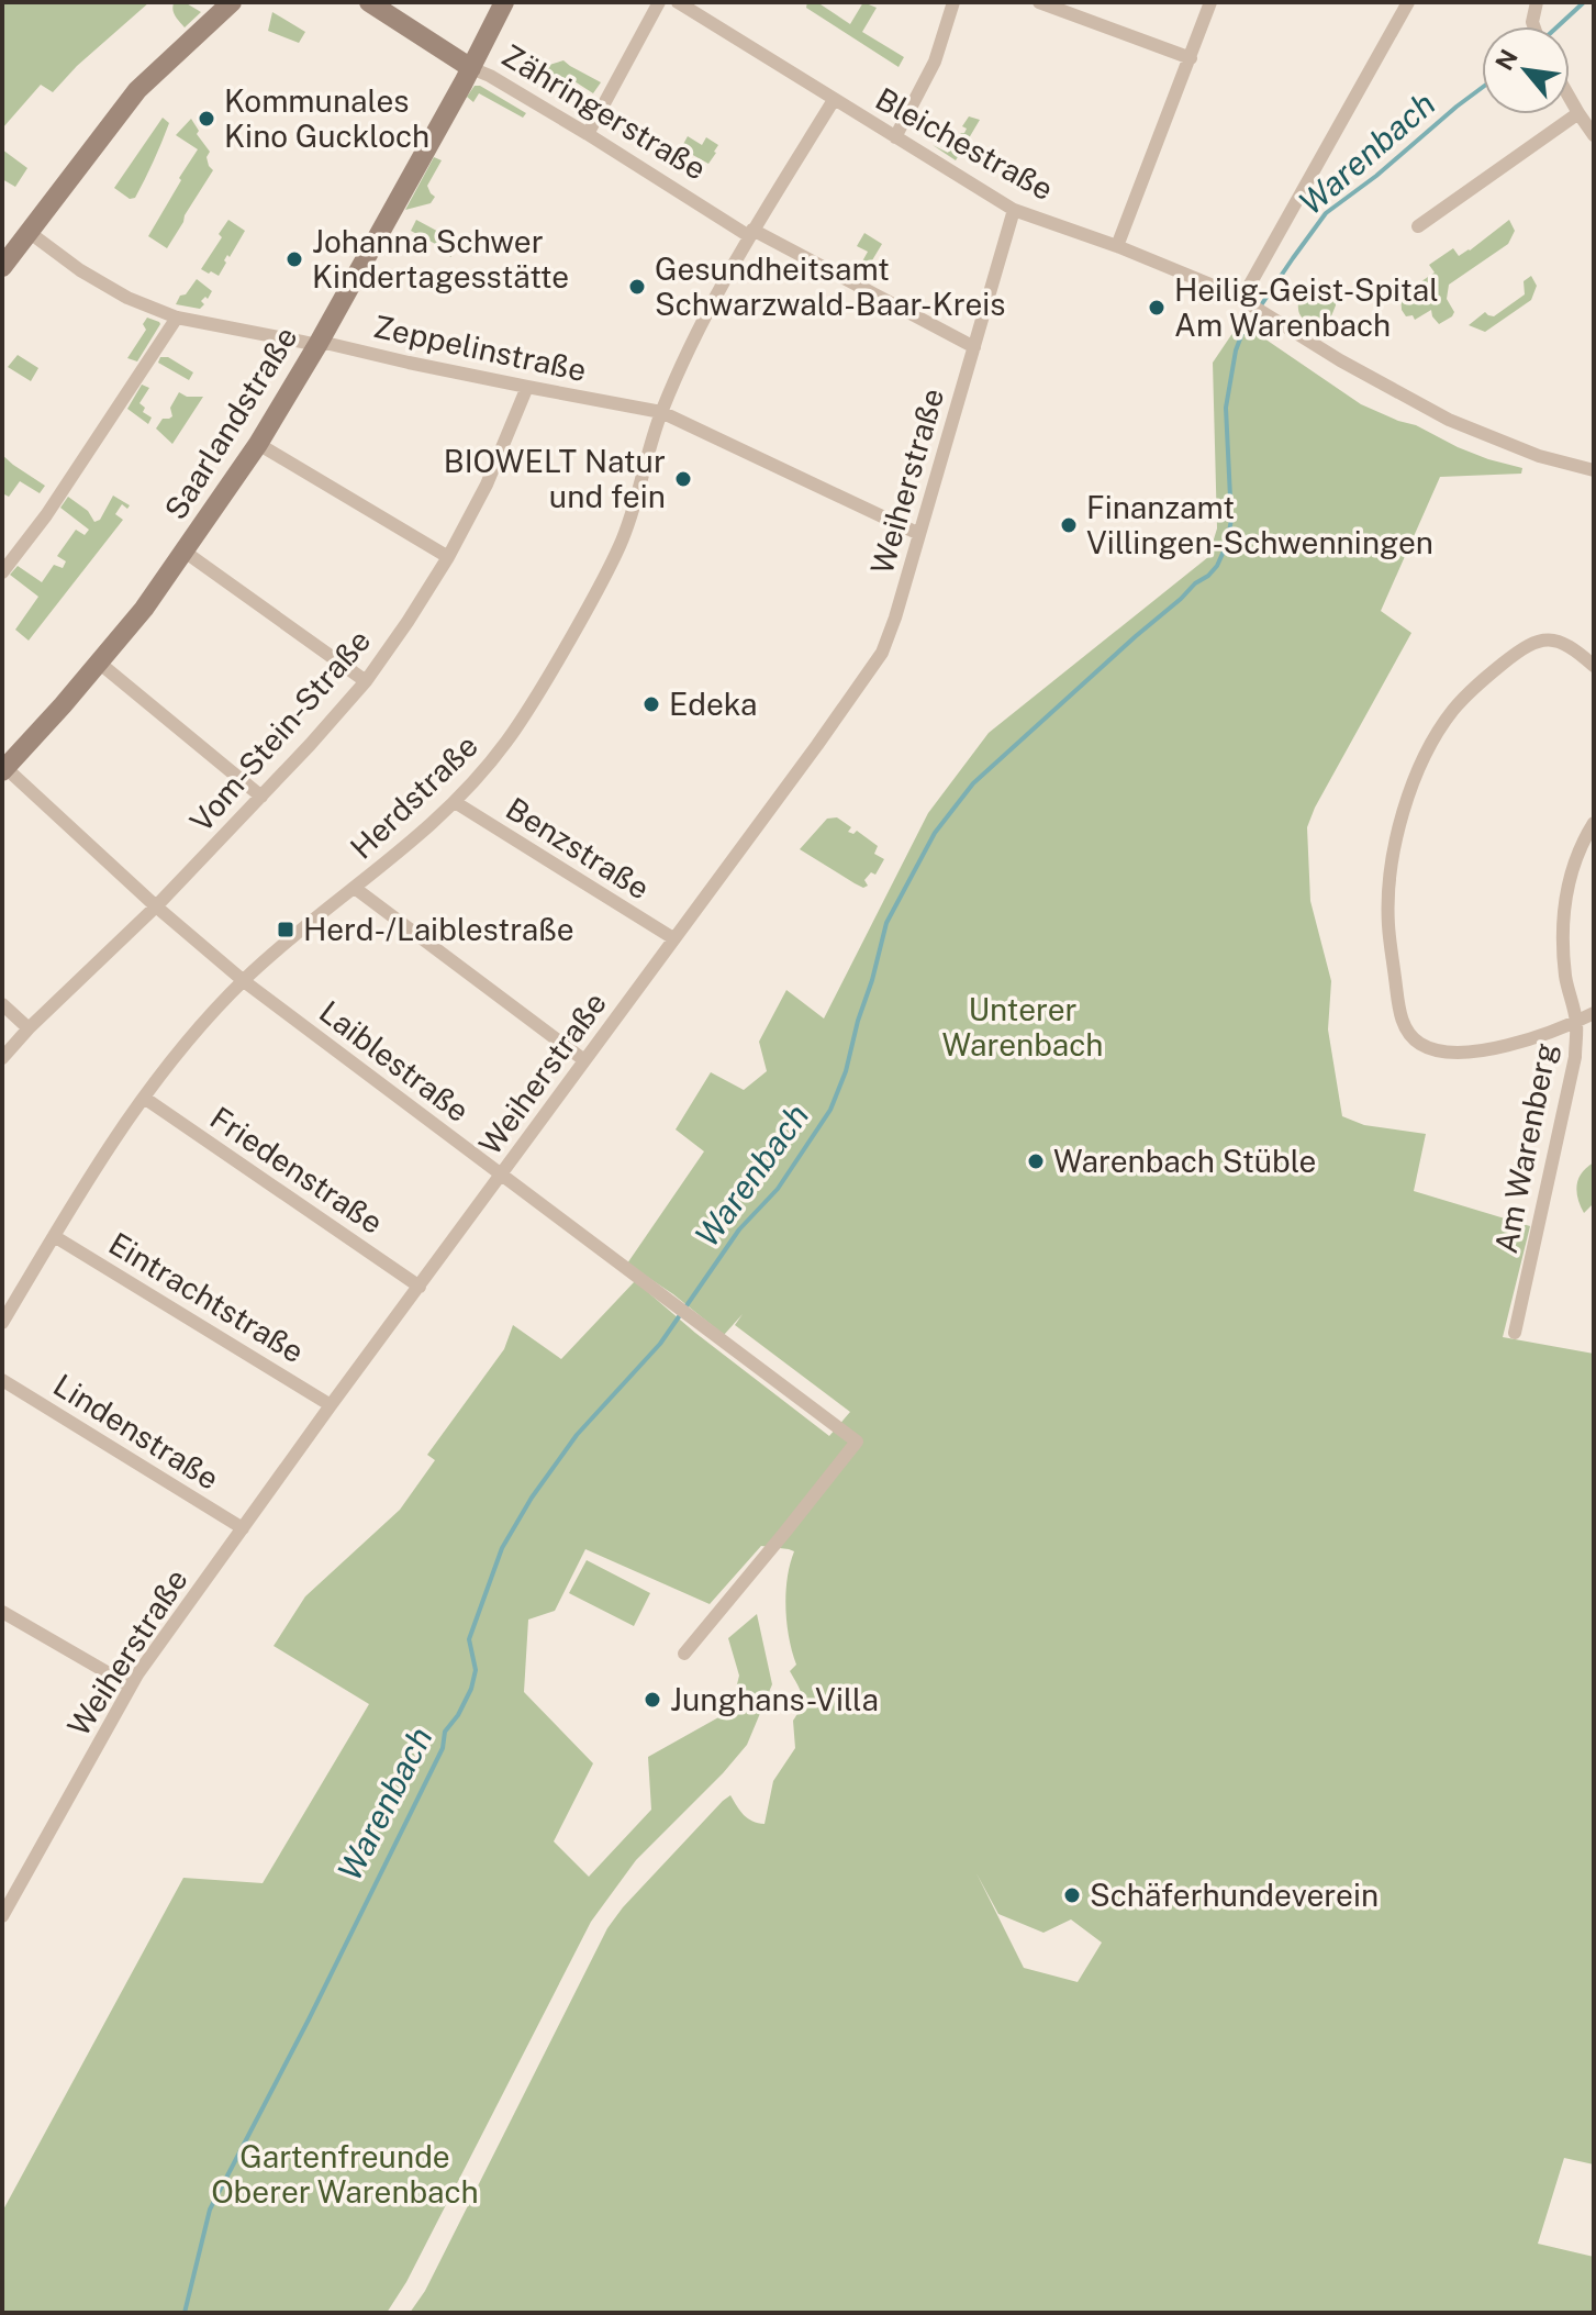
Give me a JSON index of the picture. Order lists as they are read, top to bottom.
{
  "streets": {
    "street": [
      "Zähringerstraße",
      "Bleichestraße",
      "Zeppelinstraße",
      "Saarlandstraße",
      "Weiherstraße",
      "Vom-Stein-Straße",
      "Herdstraße",
      "Benzstraße",
      "Laiblestraße",
      "Am Warenberg",
      "Friedenstraße",
      "Eintrachtstraße",
      "Lindenstraße"
    ]
  },
  "crossings": [
    ["Zähringerstraße", "Saarlandstraße"],
    ["Zähringerstraße", "Weiherstraße"],
    ["Zähringerstraße", "Herdstraße"],
    ["Bleichestraße", "Weiherstraße"],
    ["Bleichestraße", "Herdstraße"],
    ["Zeppelinstraße", "Saarlandstraße"],
    ["Zeppelinstraße", "Weiherstraße"],
    ["Zeppelinstraße", "Vom-Stein-Straße"],
    ["Zeppelinstraße", "Herdstraße"],
    ["Saarlandstraße", "Laiblestraße"],
    ["Weiherstraße", "Benzstraße"],
    ["Weiherstraße", "Laiblestraße"],
    ["Weiherstraße", "Friedenstraße"],
    ["Weiherstraße", "Eintrachtstraße"],
    ["Weiherstraße", "Lindenstraße"],
    ["Vom-Stein-Straße", "Laiblestraße"],
    ["Herdstraße", "Benzstraße"],
    ["Herdstraße", "Laiblestraße"],
    ["Herdstraße", "Friedenstraße"],
    ["Herdstraße", "Eintrachtstraße"]
  ],
  "water": ["Warenbach"],
  "parks": ["Unterer Warenbach", "Gartenfreunde Oberer Warenbach"],
  "places": {
    "other": [
      "Kommunales Kino Guckloch",
      "Johanna Schwer Kindertagesstätte",
      "Gesundheitsamt Schwarzwald-Baar-Kreis",
      "Heilig-Geist-Spital Am Warenbach",
      "BIOWELT Natur und fein",
      "Finanzamt Villingen-Schwenningen",
      "Edeka",
      "Warenbach Stüble",
      "Junghans-Villa",
      "Schäferhundeverein"
    ],
    "transit": ["Herd-/Laiblestraße"]
  },
  "north": "top left"
}
